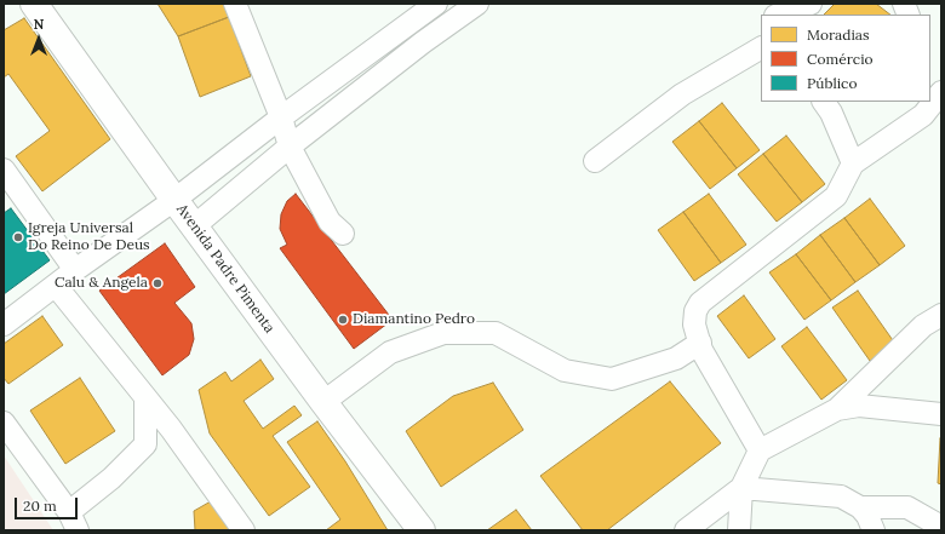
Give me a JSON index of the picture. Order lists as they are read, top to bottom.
{
  "streets": {
    "main road": ["Avenida Padre Pimenta"]
  },
  "places": ["Igreja Universal Do Reino De Deus", "Calu & Angela", "Diamantino Pedro"],
  "legend": ["Moradias", "Comércio", "Público"],
  "scale_bar": "20 m",
  "north": "top"
}
